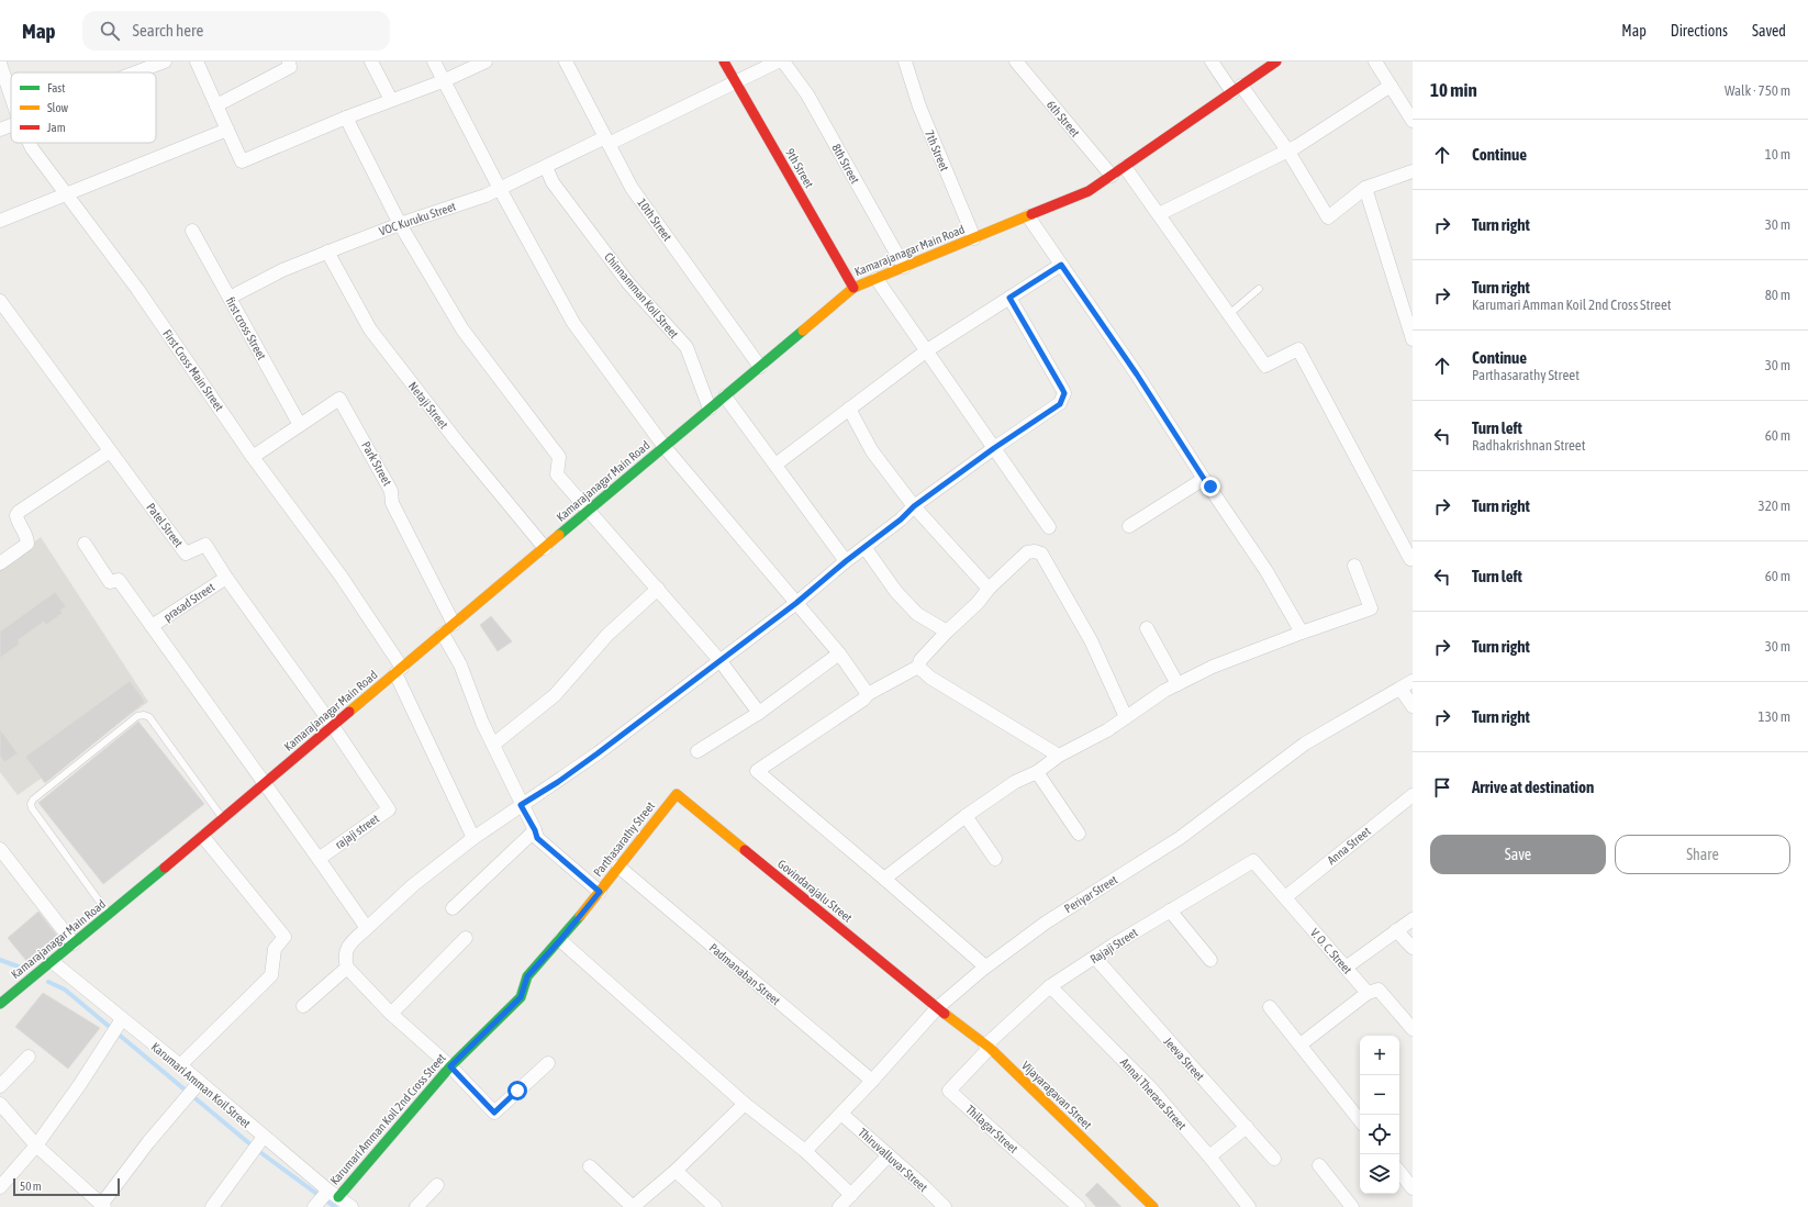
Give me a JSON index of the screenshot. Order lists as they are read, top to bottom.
{
  "streets": {
    "main road": [
      "9th Street",
      "Kamarajanagar Main Road",
      "Parthasarathy Street",
      "Govindarajalu Street",
      "Vijayaragavan Street",
      "Karumari Amman Koil 2nd Cross Street"
    ],
    "street": [
      "6th Street",
      "7th Street",
      "8th Street",
      "VOC Kuruku Street",
      "10th Street",
      "Chinnamman Koil Street",
      "first cross Street",
      "First Cross Main Street",
      "Netaji Street",
      "Park Street",
      "Patel Street",
      "prasad Street",
      "rajaji street",
      "Anna Street",
      "Periyar Street",
      "Rajaji Street",
      "V. O. C. Street",
      "Padmanaban Street",
      "Jeeva Street",
      "Karumari Amman Koil Street",
      "Annai Therasa Street",
      "Thilagar Street",
      "Thiruvalluvar Street"
    ]
  },
  "crossings": [
    ["6th Street", "Kamarajanagar Main Road"],
    ["7th Street", "Kamarajanagar Main Road"],
    ["8th Street", "Kamarajanagar Main Road"],
    ["9th Street", "VOC Kuruku Street"],
    ["9th Street", "Kamarajanagar Main Road"],
    ["VOC Kuruku Street", "10th Street"],
    ["VOC Kuruku Street", "Chinnamman Koil Street"],
    ["VOC Kuruku Street", "first cross Street"],
    ["VOC Kuruku Street", "Netaji Street"],
    ["10th Street", "Kamarajanagar Main Road"],
    ["Kamarajanagar Main Road", "Chinnamman Koil Street"],
    ["Kamarajanagar Main Road", "First Cross Main Street"],
    ["Kamarajanagar Main Road", "Netaji Street"],
    ["Kamarajanagar Main Road", "Park Street"],
    ["Kamarajanagar Main Road", "Patel Street"],
    ["Kamarajanagar Main Road", "rajaji street"],
    ["Kamarajanagar Main Road", "Karumari Amman Koil Street"],
    ["first cross Street", "Park Street"],
    ["First Cross Main Street", "Park Street"],
    ["Patel Street", "prasad Street"],
    ["Patel Street", "rajaji street"],
    ["Parthasarathy Street", "Govindarajalu Street"],
    ["Parthasarathy Street", "Padmanaban Street"],
    ["Parthasarathy Street", "Karumari Amman Koil 2nd Cross Street"],
    ["Anna Street", "V. O. C. Street"],
    ["Govindarajalu Street", "Periyar Street"],
    ["Govindarajalu Street", "Vijayaragavan Street"],
    ["Periyar Street", "Padmanaban Street"],
    ["Periyar Street", "Vijayaragavan Street"],
    ["Periyar Street", "Thiruvalluvar Street"],
    ["Rajaji Street", "V. O. C. Street"],
    ["Rajaji Street", "Jeeva Street"],
    ["Rajaji Street", "Annai Therasa Street"],
    ["Rajaji Street", "Vijayaragavan Street"],
    ["Rajaji Street", "Thilagar Street"],
    ["Karumari Amman Koil Street", "Karumari Amman Koil 2nd Cross Street"],
    ["Vijayaragavan Street", "Thilagar Street"]
  ],
  "legend": ["Fast", "Slow", "Jam"],
  "scale_bar": "50 m",
  "page": {
    "header": "Map",
    "search": "Search here",
    "nav": ["Map", "Directions", "Saved"],
    "heading": ["10 min", "Walk · 750 m"],
    "list": [
      ["Continue", "10 m"],
      ["Turn right", "30 m"],
      ["Turn right", "Karumari Amman Koil 2nd Cross Street", "80 m"],
      ["Continue", "Parthasarathy Street", "30 m"],
      ["Turn left", "Radhakrishnan Street", "60 m"],
      ["Turn right", "320 m"],
      ["Turn left", "60 m"],
      ["Turn right", "30 m"],
      ["Turn right", "130 m"],
      "Arrive at destination"
    ],
    "buttons": ["Save", "Share"],
    "map_buttons": ["+", "−"],
    "scale": "50 m"
  }
}
